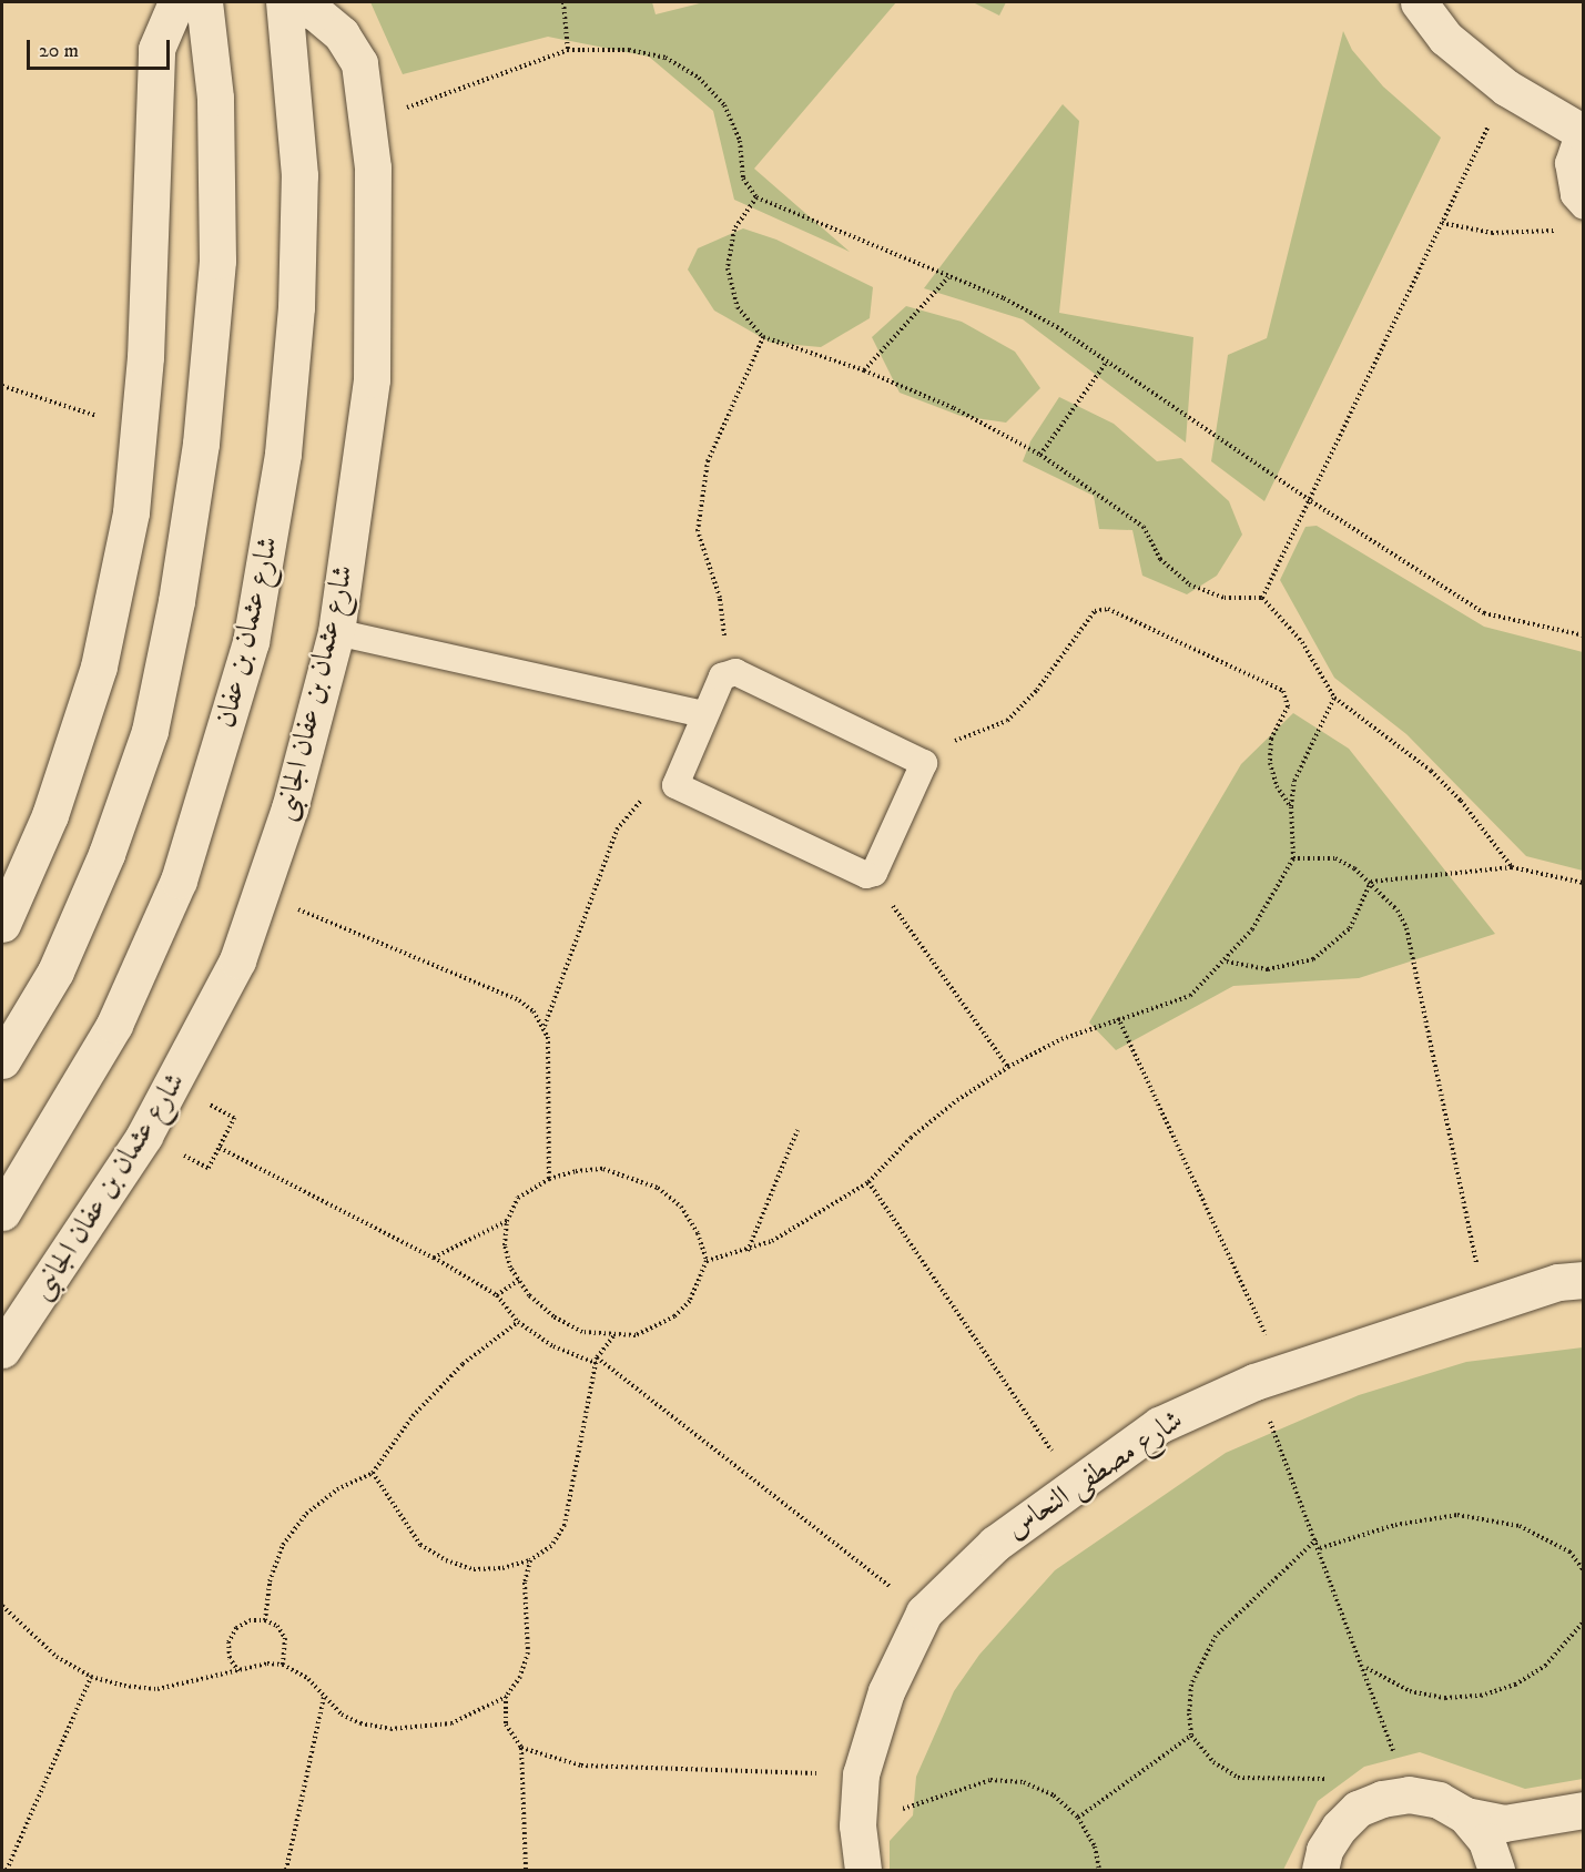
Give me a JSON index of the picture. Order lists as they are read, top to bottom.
{
  "streets": {
    "street": ["شارع عثمان بن عفان", "شارع عثمان بن عفان الجانبى", "شارع مصطفى النحاس"]
  },
  "crossings": [
    ["شارع عثمان بن عفان", "شارع عثمان بن عفان الجانبى"]
  ],
  "scale_bar": "20 m"
}
